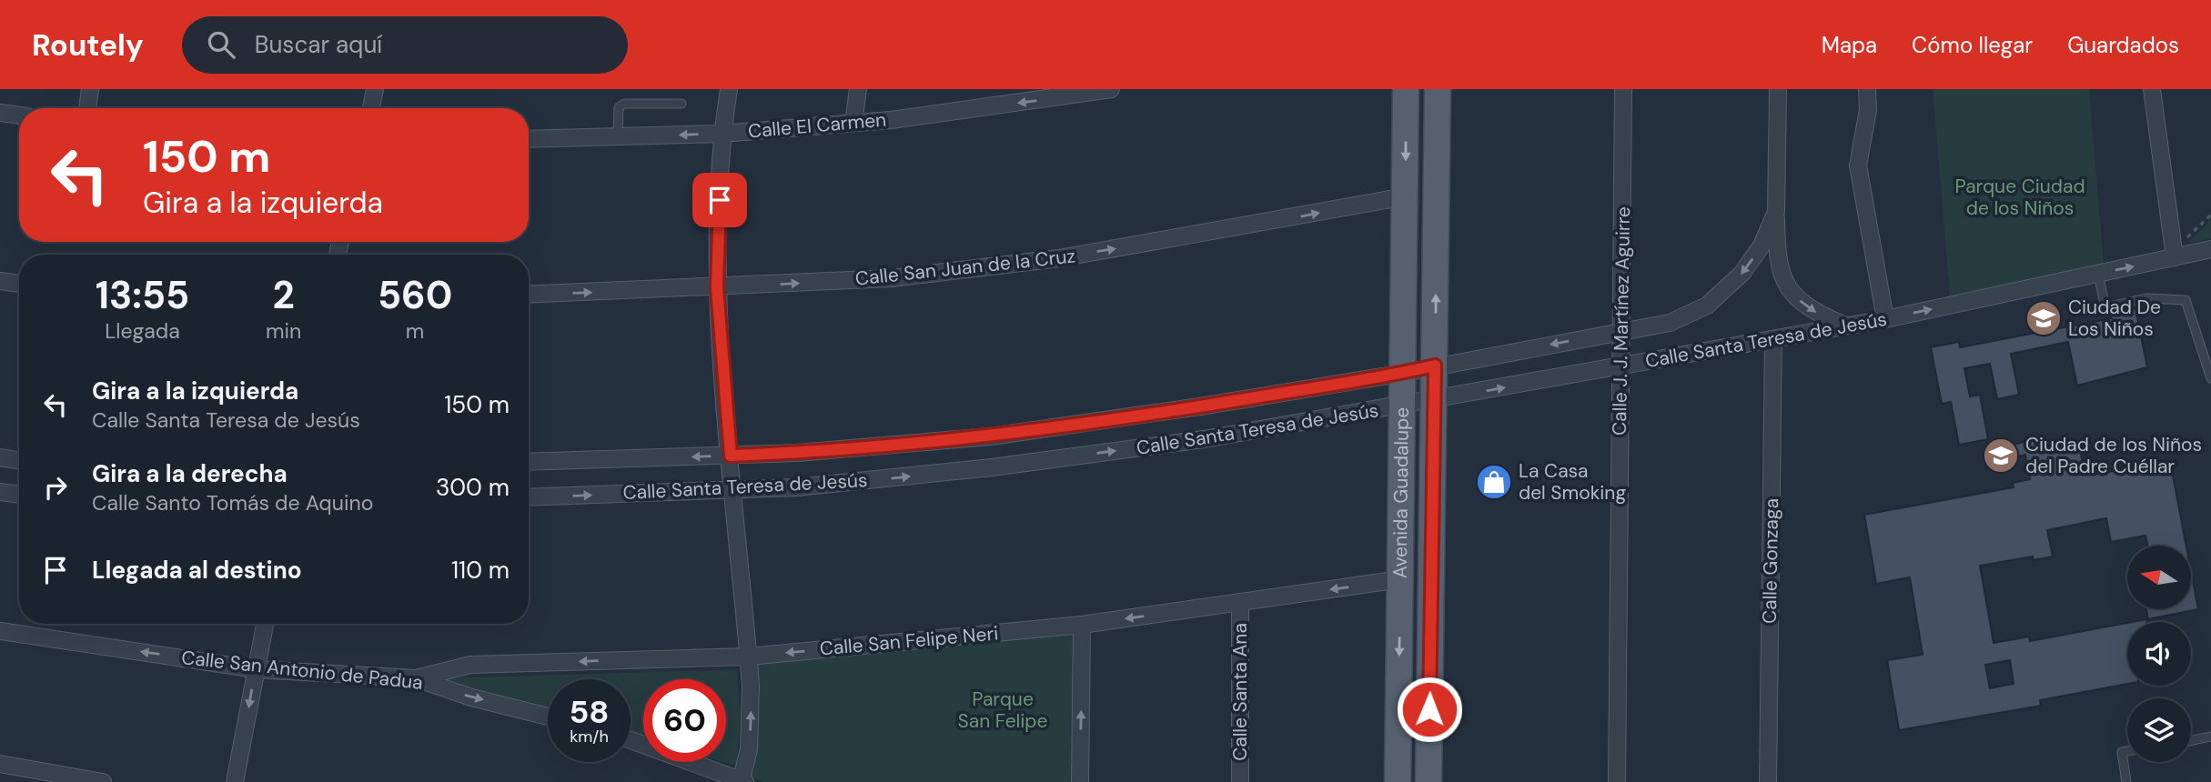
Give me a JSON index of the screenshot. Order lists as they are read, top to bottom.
{
  "streets": {
    "main road": ["Avenida Guadalupe"],
    "street": [
      "Calle El Carmen",
      "Calle San Juan de la Cruz",
      "Calle J. J. Martínez Aguirre",
      "Calle Santa Teresa de Jesús",
      "Calle Gonzaga",
      "Calle San Felipe Neri",
      "Calle San Antonio de Padua",
      "Calle Santa Ana"
    ]
  },
  "crossings": [
    ["Calle San Juan de la Cruz", "Avenida Guadalupe"],
    ["Calle J. J. Martínez Aguirre", "Calle Santa Teresa de Jesús"],
    ["Calle Santa Teresa de Jesús", "Avenida Guadalupe"],
    ["Calle Santa Teresa de Jesús", "Calle Gonzaga"],
    ["Avenida Guadalupe", "Calle San Felipe Neri"],
    ["Calle San Felipe Neri", "Calle San Antonio de Padua"],
    ["Calle San Felipe Neri", "Calle Santa Ana"]
  ],
  "one_way": ["Calle El Carmen", "Calle San Juan de la Cruz", "Calle San Felipe Neri"],
  "parks": ["Parque Ciudad de los Niños", "Parque San Felipe"],
  "places": {
    "school or university": ["Ciudad De Los Niños", "Ciudad de los Niños del Padre Cuéllar"],
    "shop": ["La Casa del Smoking"]
  },
  "north": "left",
  "page": {
    "header": "Routely",
    "search": "Buscar aquí",
    "nav": ["Mapa", "Cómo llegar", "Guardados"],
    "turn": ["150 m", "Gira a la izquierda"],
    "eta": [
      "13:55",
      "Llegada",
      "2",
      "min",
      "560",
      "m"
    ],
    "list": [
      {
        "name": "Gira a la izquierda",
        "note": "Calle Santa Teresa de Jesús",
        "value": "150 m"
      },
      {
        "name": "Gira a la derecha",
        "note": "Calle Santo Tomás de Aquino",
        "value": "300 m"
      },
      {
        "name": "Llegada al destino",
        "value": "110 m"
      }
    ],
    "speed": "58 km/h",
    "limit": "60"
  }
}
